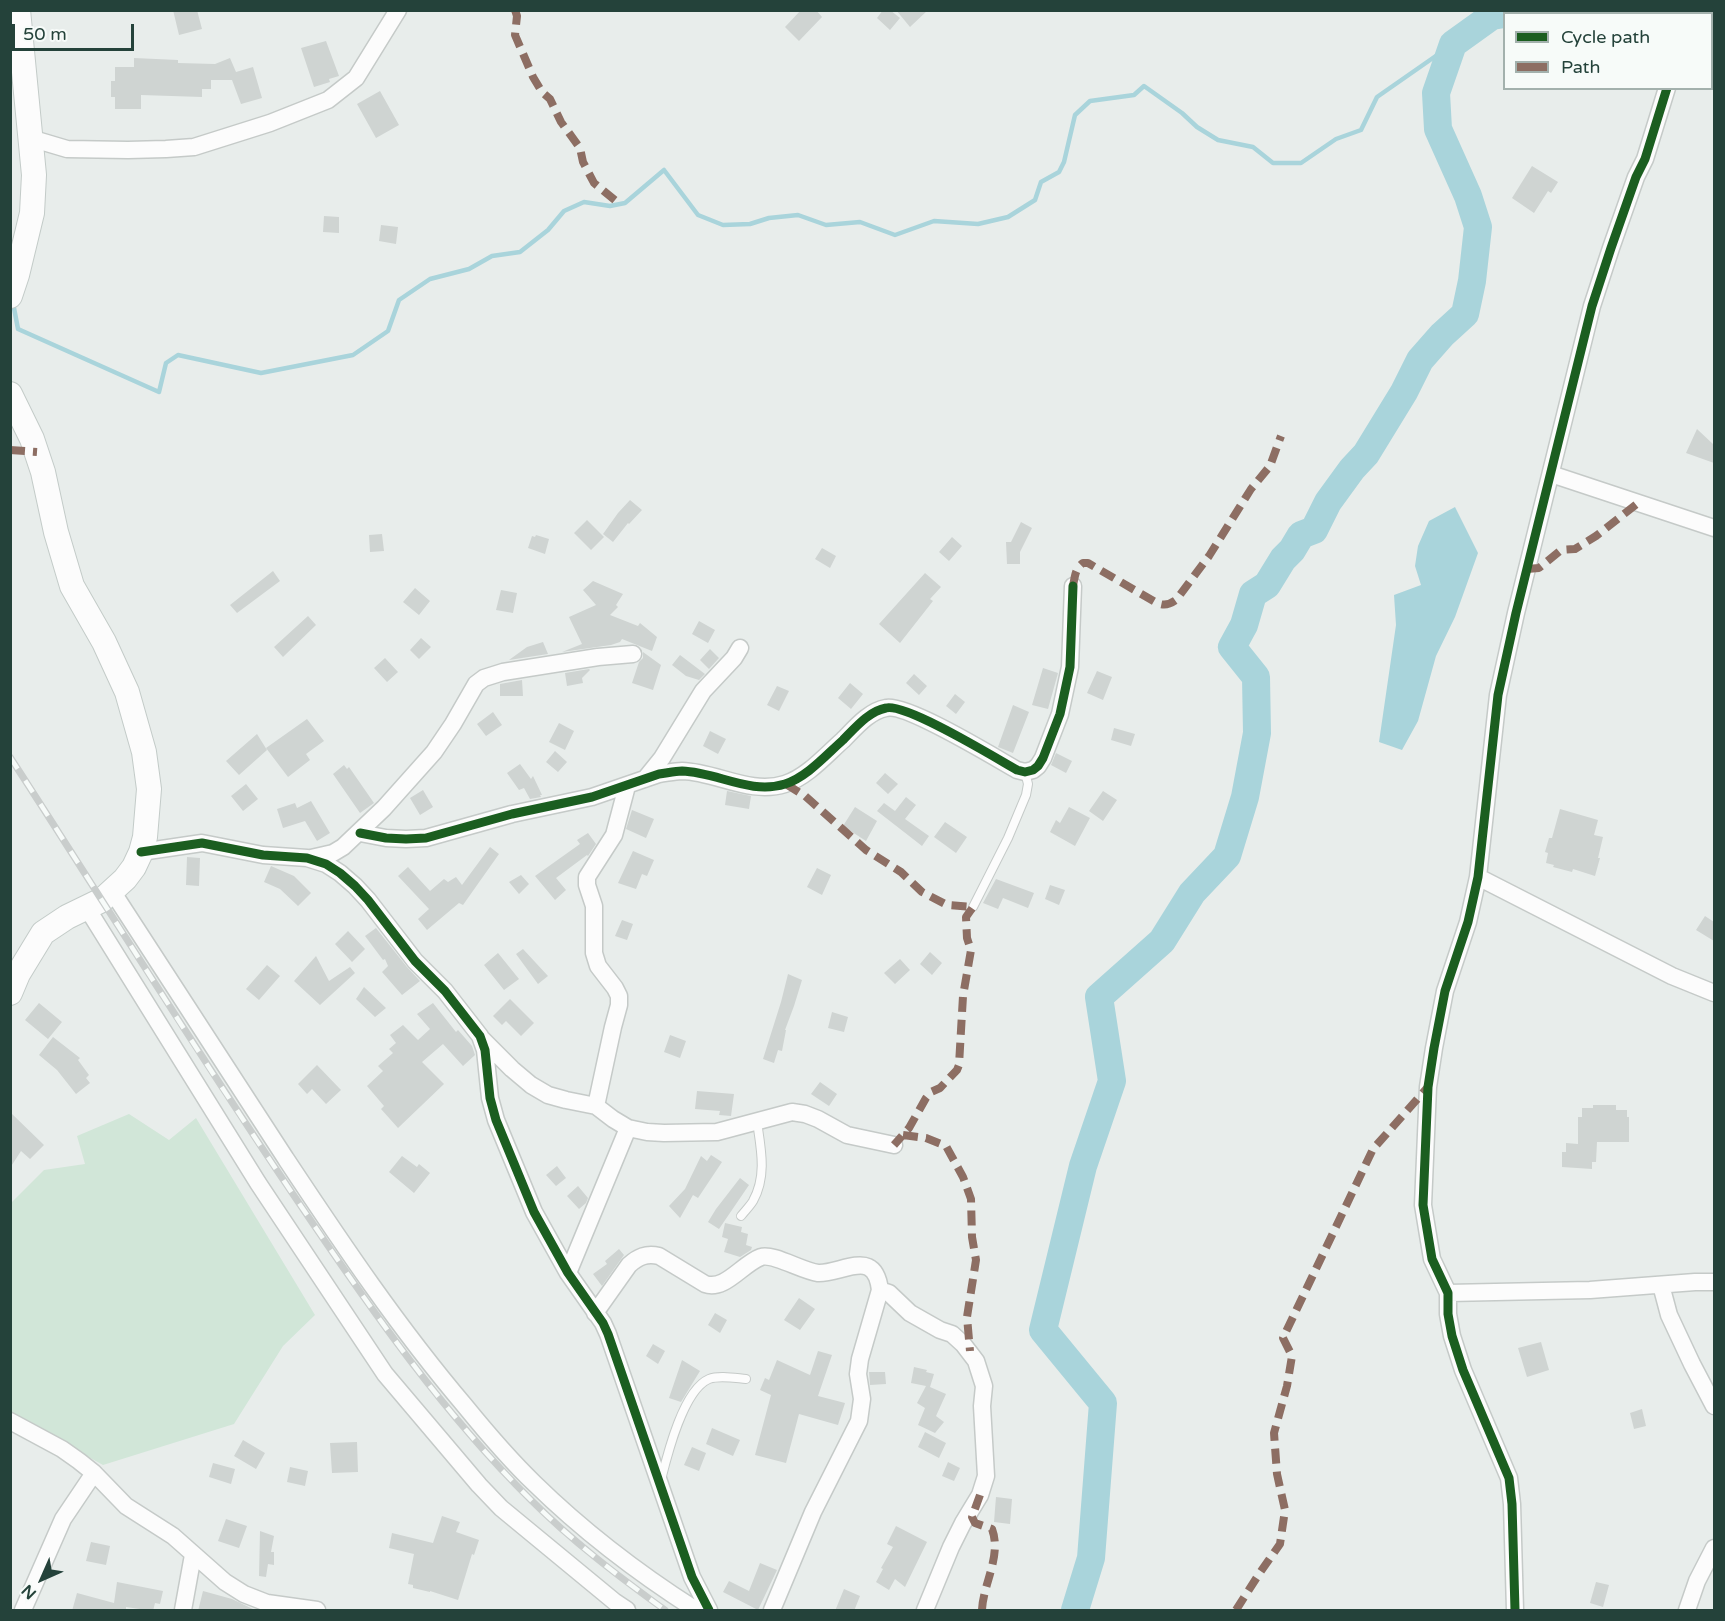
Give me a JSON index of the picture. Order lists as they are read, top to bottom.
{
  "legend": ["Cycle path", "Path"],
  "scale_bar": "50 m",
  "north": "bottom left"
}
